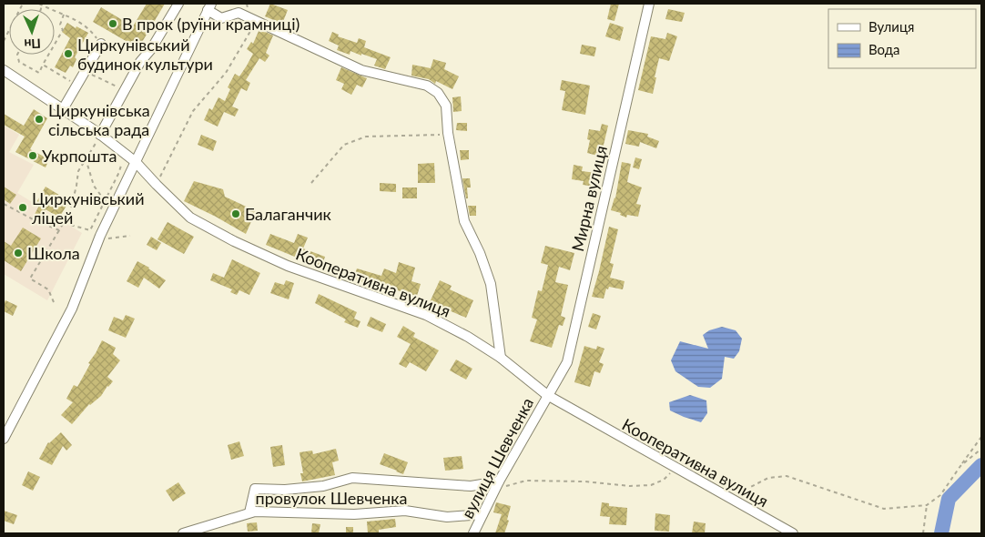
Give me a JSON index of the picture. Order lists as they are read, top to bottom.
{
  "streets": {
    "street": [
      "Мирна вулиця",
      "Кооперативна вулиця",
      "вулиця Шевченка",
      "провулок Шевченка"
    ]
  },
  "crossings": [
    ["Мирна вулиця", "Кооперативна вулиця"],
    ["Мирна вулиця", "вулиця Шевченка"],
    ["Кооперативна вулиця", "вулиця Шевченка"],
    ["вулиця Шевченка", "провулок Шевченка"]
  ],
  "places": [
    "В прок (руїни крамниці)",
    "Циркунівський будинок культури",
    "Циркунівська сільська рада",
    "Укрпошта",
    "Циркунівський ліцей",
    "Балаганчик",
    "Школа"
  ],
  "legend": ["Вулиця", "Вода"],
  "north": "bottom"
}
